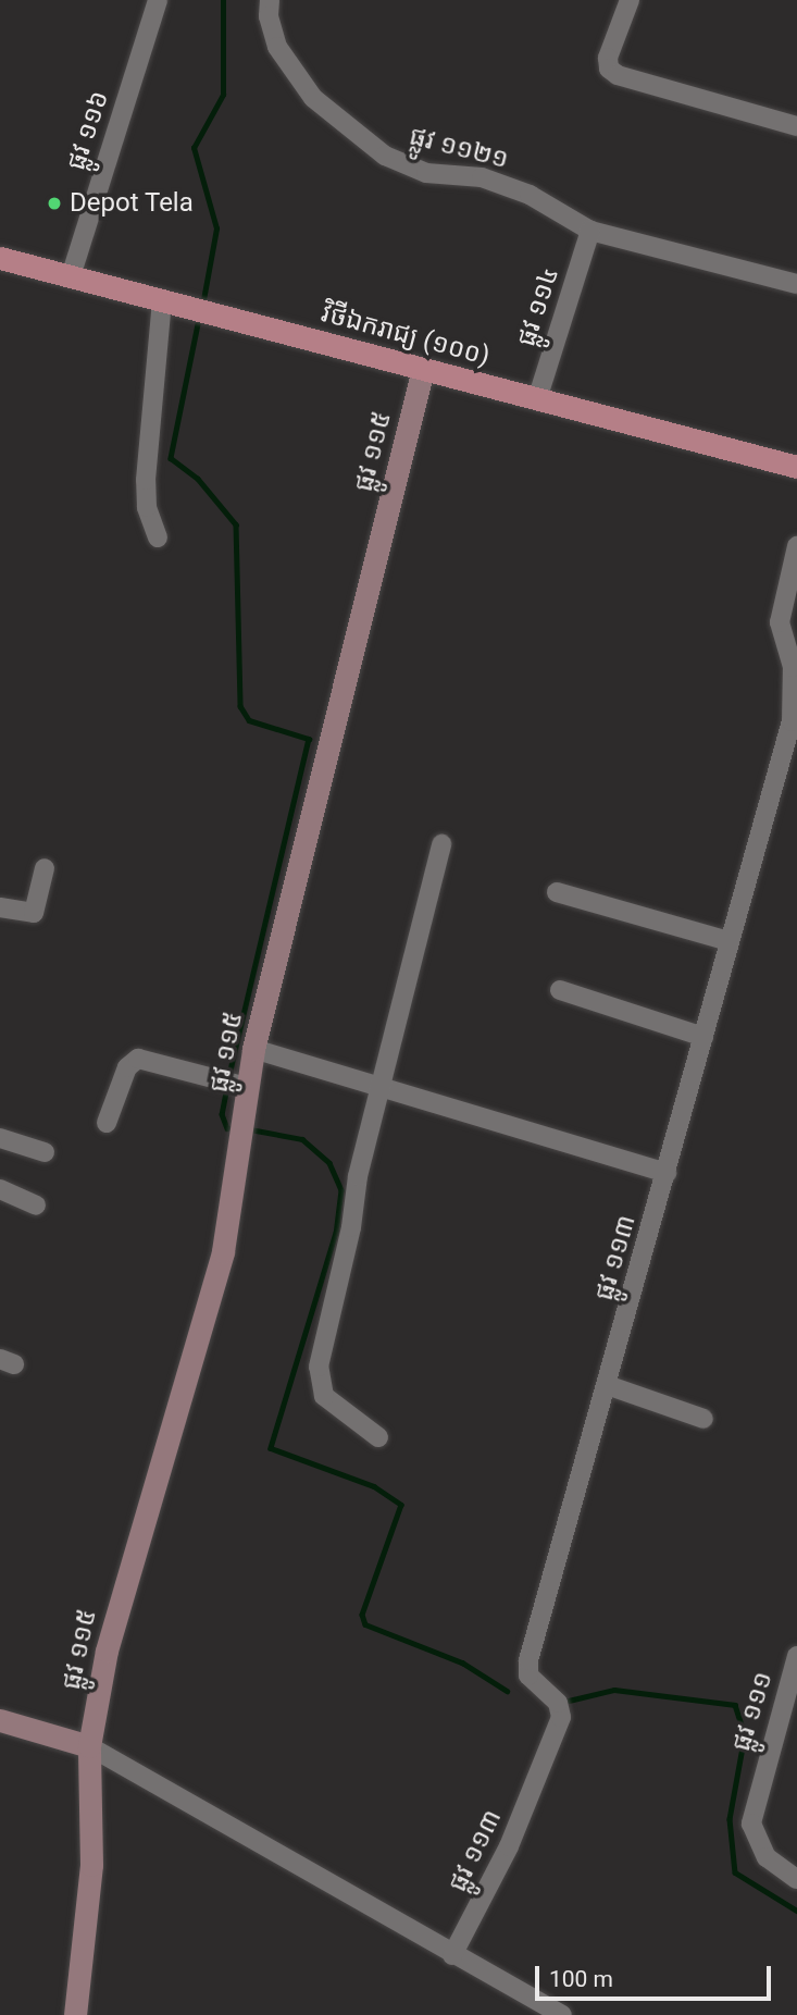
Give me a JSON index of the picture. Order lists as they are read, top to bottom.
{
  "streets": {
    "main road": ["វិថីឯករាជ្យ (១០០)"],
    "street": [
      "ផ្លូវ ១១៦",
      "ផ្លូវ ១១២១",
      "ផ្លូវ ១១៤",
      "ផ្លូវ ១១៥",
      "ផ្លូវ ១១៣",
      "ផ្លូវ ១១១"
    ]
  },
  "crossings": [
    ["ផ្លូវ ១១៦", "វិថីឯករាជ្យ (១០០)"],
    ["ផ្លូវ ១១២១", "ផ្លូវ ១១៤"],
    ["ផ្លូវ ១១៤", "វិថីឯករាជ្យ (១០០)"],
    ["វិថីឯករាជ្យ (១០០)", "ផ្លូវ ១១៥"]
  ],
  "places": ["Depot Tela"],
  "scale_bar": "100 m"
}
